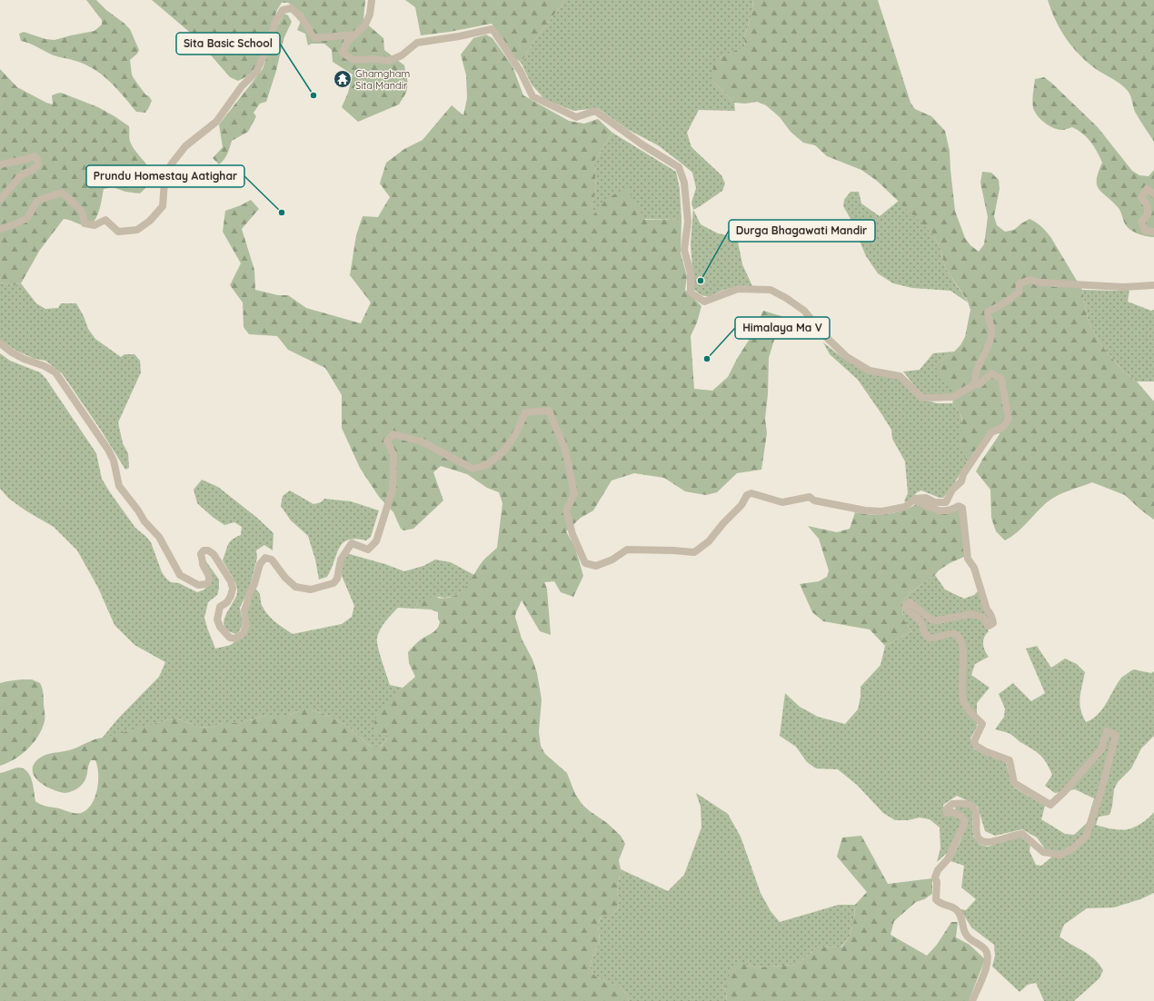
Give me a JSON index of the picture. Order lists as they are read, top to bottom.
{
  "places": {
    "temple": ["Ghamgham Sita Mandir"],
    "other": [
      "Sita Basic School",
      "Prundu Homestay Aatighar",
      "Durga Bhagawati Mandir",
      "Himalaya Ma V"
    ]
  }
}
